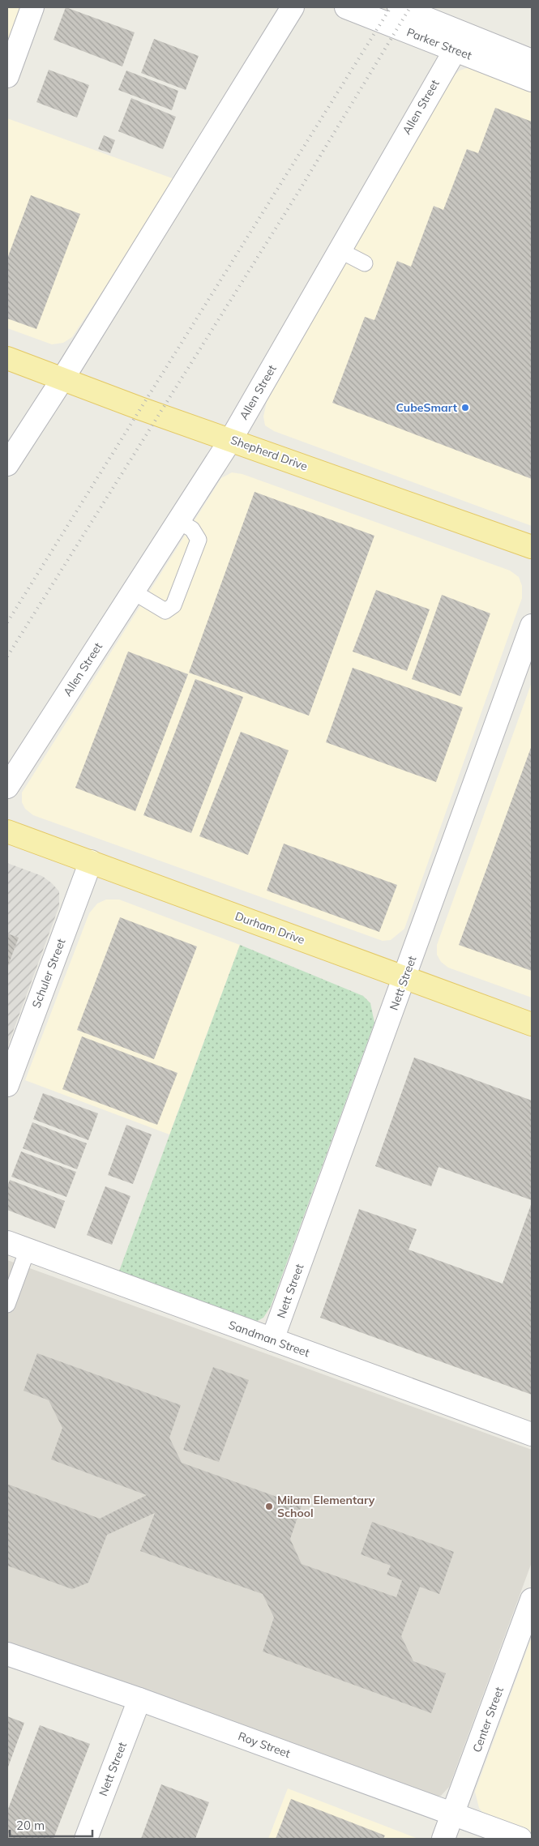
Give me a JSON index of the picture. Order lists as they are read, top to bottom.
{
  "streets": {
    "main road": ["Shepherd Drive", "Durham Drive"],
    "street": [
      "Parker Street",
      "Allen Street",
      "Schuler Street",
      "Nett Street",
      "Sandman Street",
      "Center Street",
      "Roy Street"
    ]
  },
  "crossings": [
    ["Parker Street", "Allen Street"],
    ["Allen Street", "Shepherd Drive"],
    ["Durham Drive", "Schuler Street"],
    ["Durham Drive", "Nett Street"],
    ["Nett Street", "Sandman Street"],
    ["Nett Street", "Roy Street"],
    ["Center Street", "Roy Street"]
  ],
  "places": ["CubeSmart", "Milam Elementary School"],
  "scale_bar": "20 m"
}
